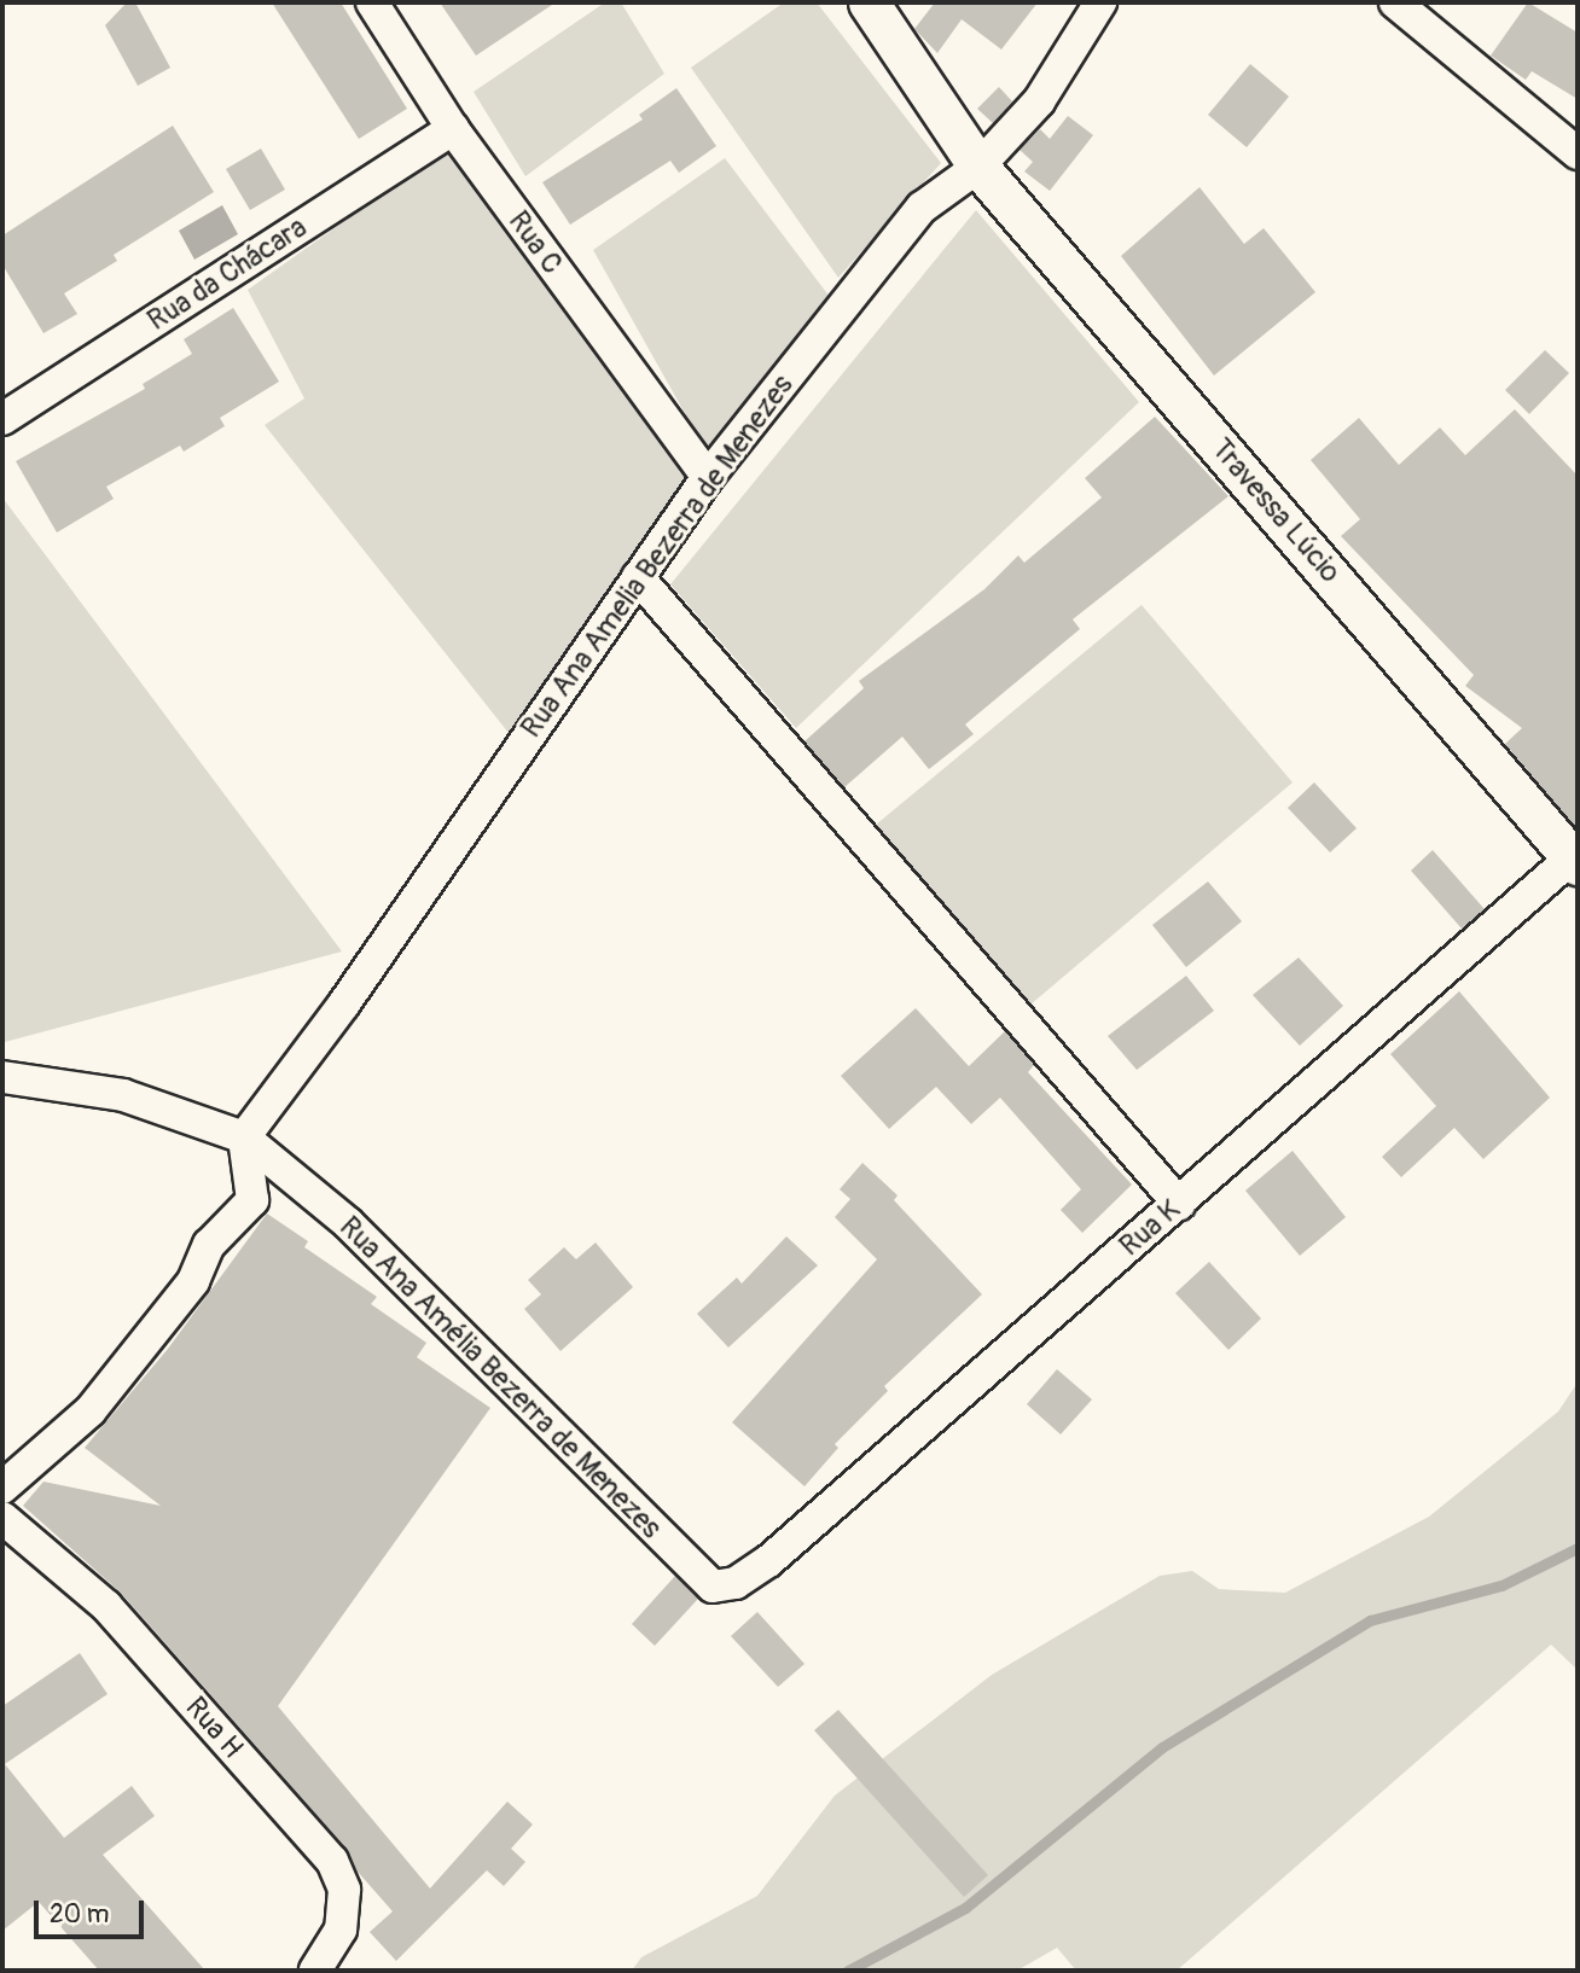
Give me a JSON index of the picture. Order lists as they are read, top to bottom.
{
  "streets": {
    "street": [
      "Rua C",
      "Rua da Chácara",
      "Travessa Lúcio",
      "Rua Ana Amelia Bezerra de Menezes",
      "Rua K",
      "Rua Ana Amélia Bezerra de Menezes",
      "Rua H"
    ]
  },
  "crossings": [
    ["Rua C", "Rua da Chácara"],
    ["Rua C", "Rua Ana Amelia Bezerra de Menezes"],
    ["Travessa Lúcio", "Rua Ana Amelia Bezerra de Menezes"],
    ["Travessa Lúcio", "Rua K"],
    ["Rua Ana Amelia Bezerra de Menezes", "Rua Ana Amélia Bezerra de Menezes"],
    ["Rua K", "Rua Ana Amélia Bezerra de Menezes"]
  ],
  "scale_bar": "20 m"
}
